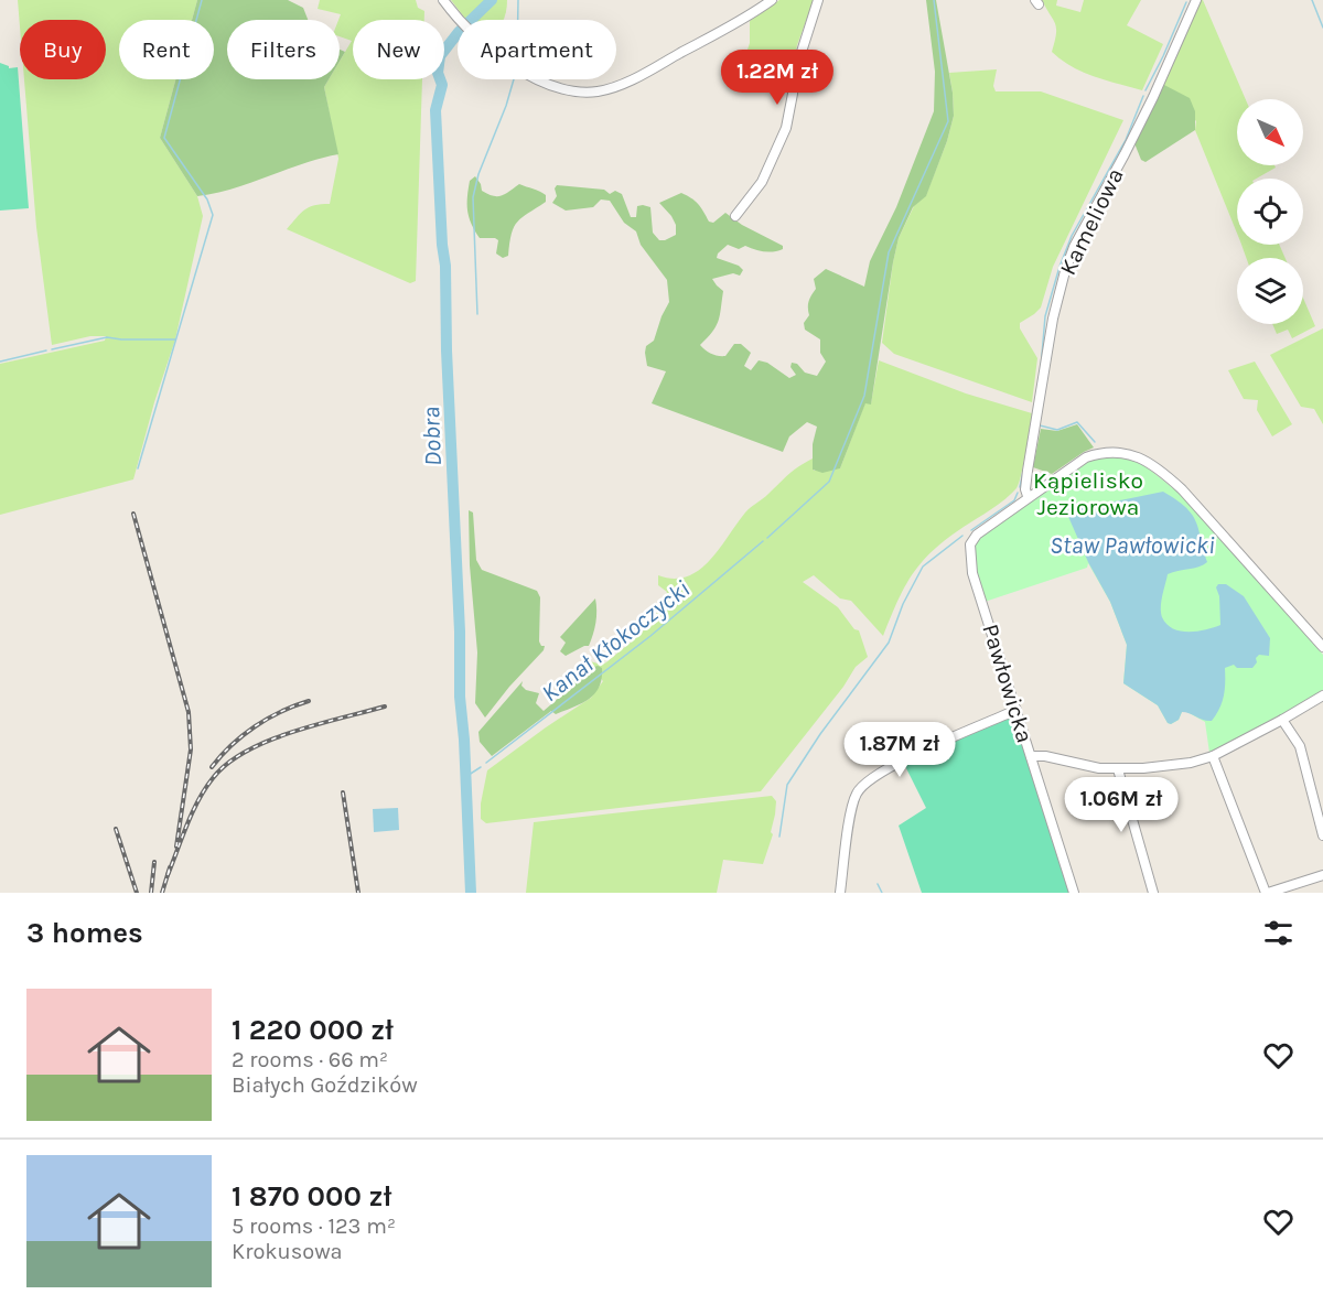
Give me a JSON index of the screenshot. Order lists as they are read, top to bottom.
{
  "streets": {
    "street": ["Kameliowa", "Pawłowicka"]
  },
  "crossings": [
    ["Kameliowa", "Pawłowicka"]
  ],
  "water": ["Dobra", "Staw Pawłowicki", "Kanał Kłokoczycki"],
  "parks": ["Kąpielisko Jeziorowa"],
  "north": "bottom right",
  "page": {
    "chip": [
      "Buy",
      "Rent",
      "Filters",
      "New",
      "Apartment"
    ],
    "price": ["1.22M zł", "1.87M zł", "1.06M zł"],
    "heading": "3 homes",
    "list": [
      {
        "name": "1 220 000 zł",
        "note": "2 rooms · 66 m² · Białych Goździków"
      },
      {
        "name": "1 870 000 zł",
        "note": "5 rooms · 123 m² · Krokusowa"
      }
    ]
  }
}
